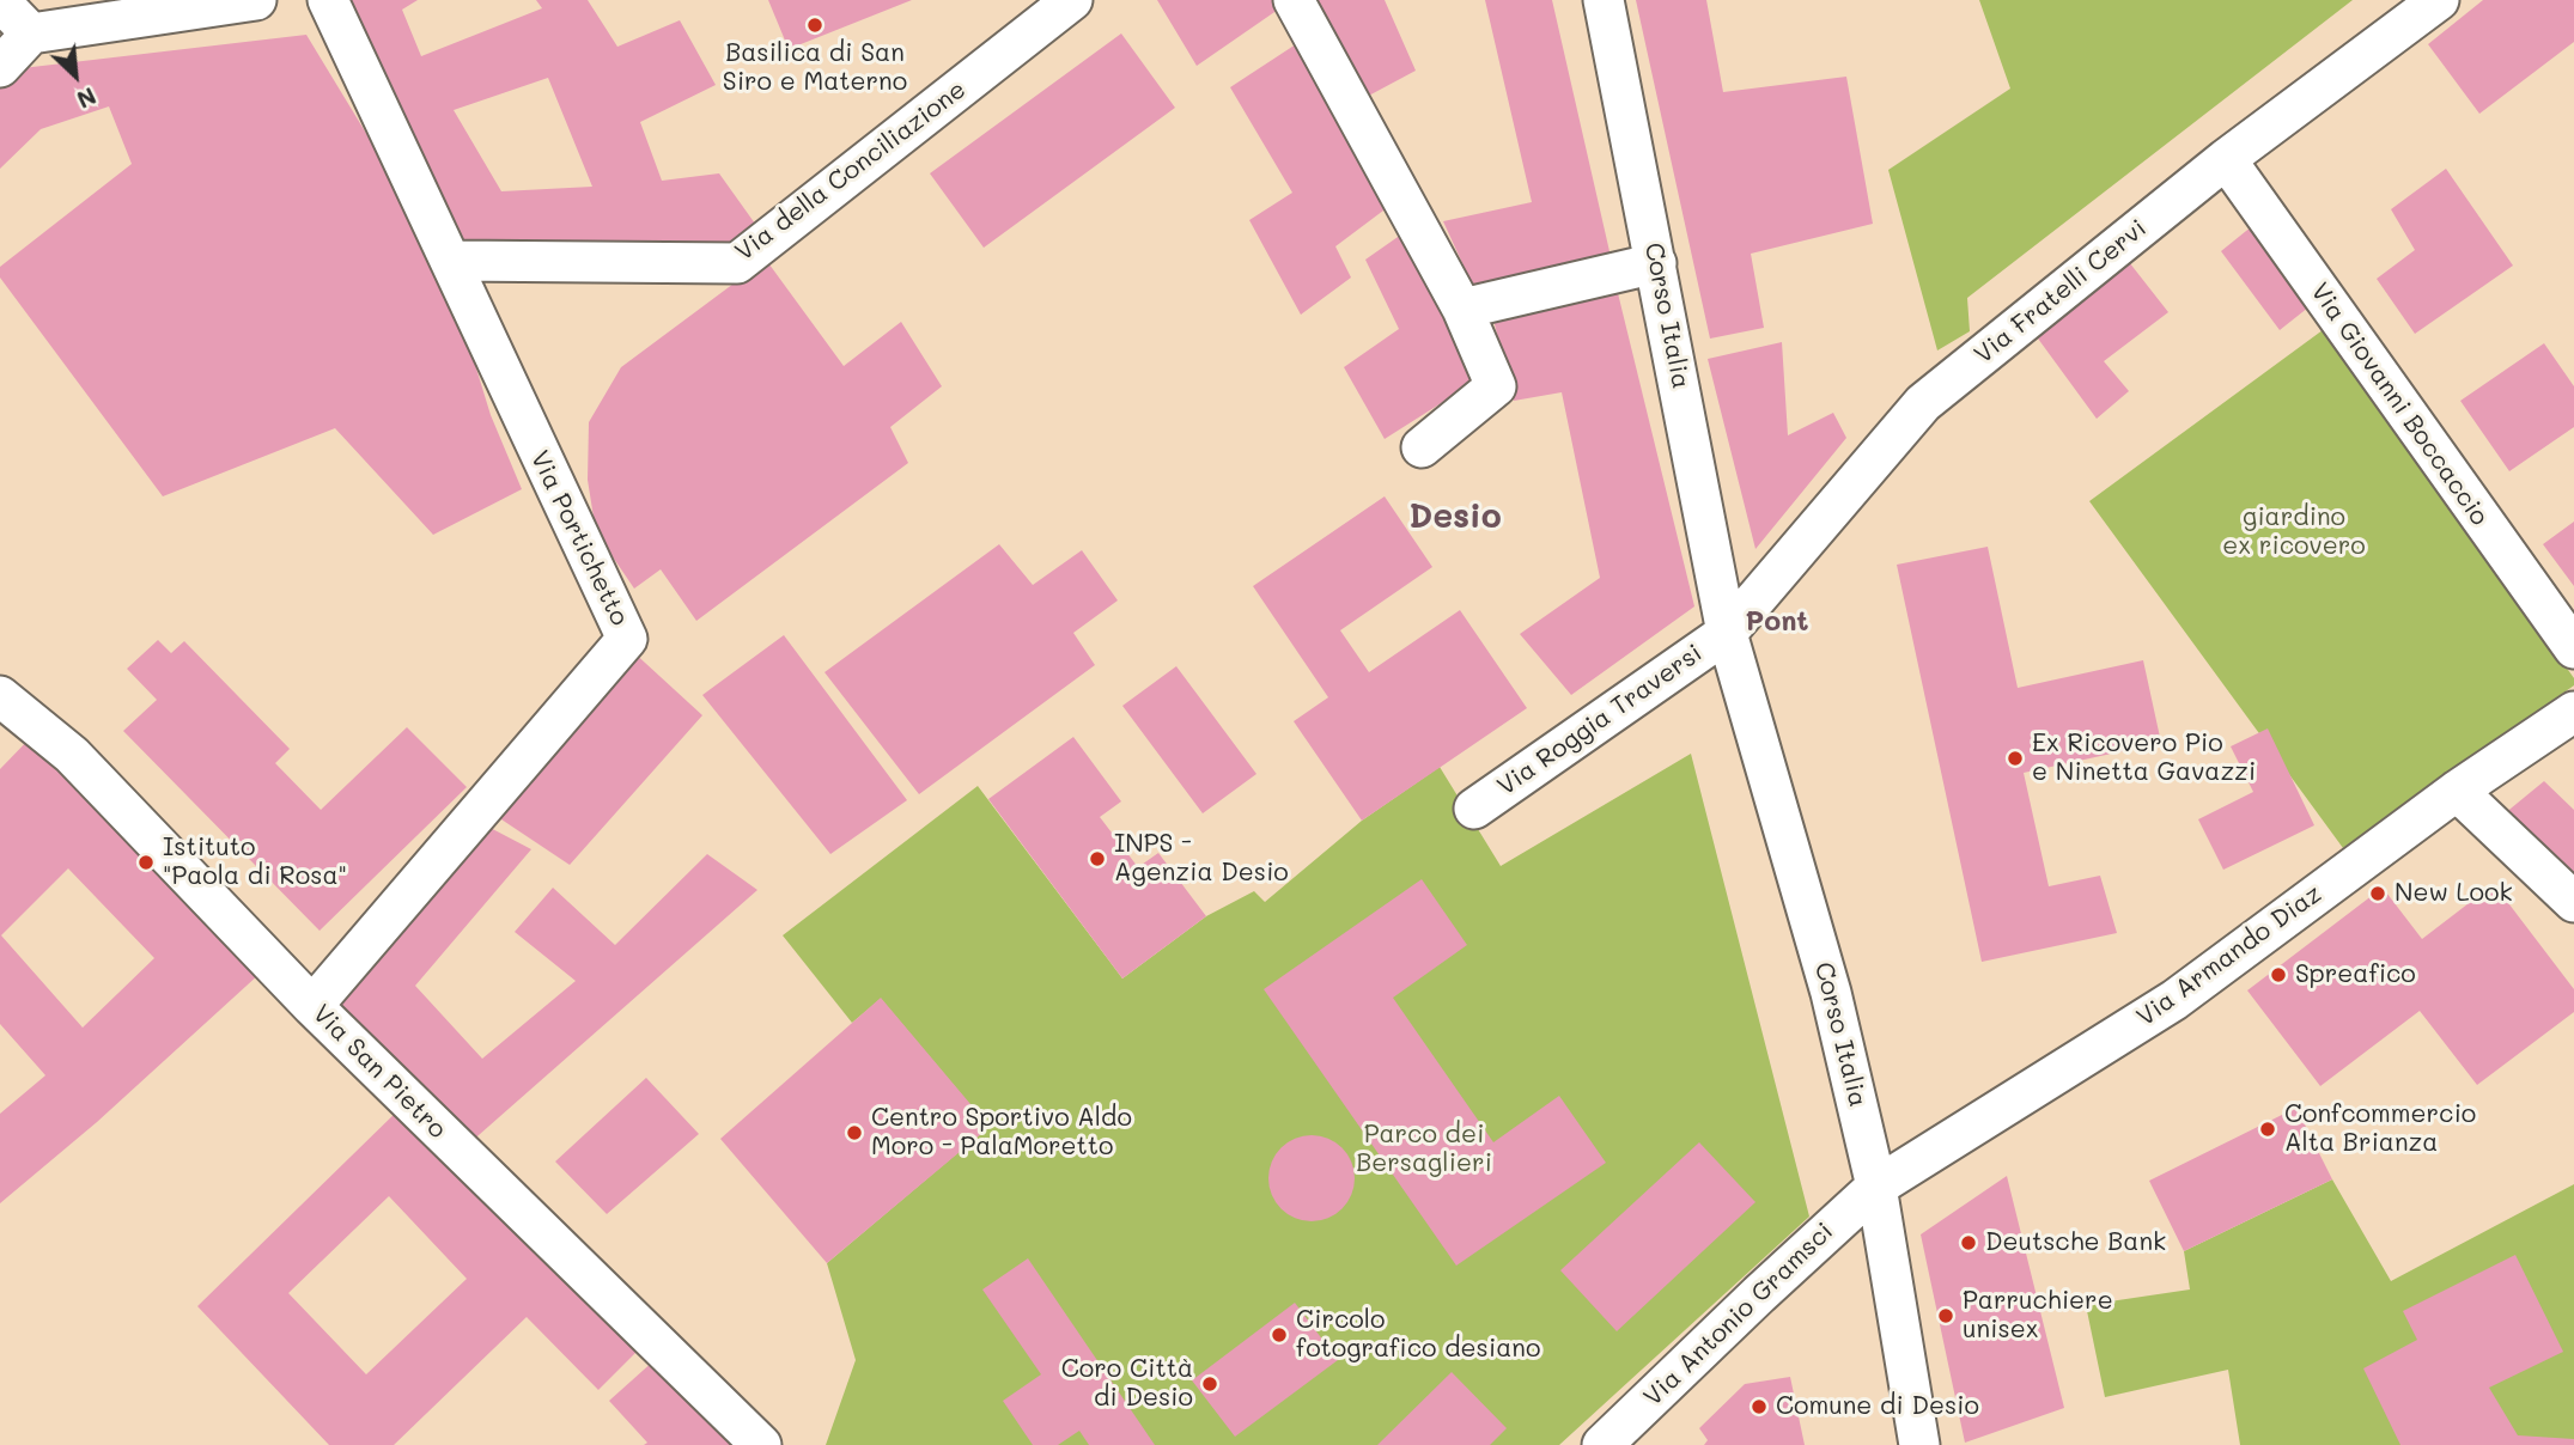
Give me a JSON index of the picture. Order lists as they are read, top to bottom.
{
  "streets": {
    "street": [
      "Via della Conciliazione",
      "Via Fratelli Cervi",
      "Corso Italia",
      "Via Giovanni Boccaccio",
      "Via Portichetto",
      "Via Roggia Traversi",
      "Via Armando Diaz",
      "Via San Pietro",
      "Via Antonio Gramsci"
    ]
  },
  "crossings": [
    ["Via della Conciliazione", "Via Portichetto"],
    ["Via Fratelli Cervi", "Corso Italia"],
    ["Via Fratelli Cervi", "Via Giovanni Boccaccio"],
    ["Via Fratelli Cervi", "Via Roggia Traversi"],
    ["Corso Italia", "Via Roggia Traversi"],
    ["Corso Italia", "Via Armando Diaz"],
    ["Corso Italia", "Via Antonio Gramsci"],
    ["Via Portichetto", "Via San Pietro"],
    ["Via Armando Diaz", "Via Antonio Gramsci"]
  ],
  "districts": ["Desio", "Pont"],
  "parks": ["giardino ex ricovero", "Parco dei Bersaglieri"],
  "places": [
    "Basilica di San Siro e Materno",
    "Ex Ricovero Pio e Ninetta Gavazzi",
    "INPS - Agenzia Desio",
    "Istituto \"Paola di Rosa\"",
    "New Look",
    "Spreafico",
    "Confcommercio Alta Brianza",
    "Centro Sportivo Aldo Moro - PalaMoretto",
    "Deutsche Bank",
    "Parruchiere unisex",
    "Circolo fotografico desiano",
    "Coro Città di Desio",
    "Comune di Desio"
  ],
  "north": "bottom right"
}
